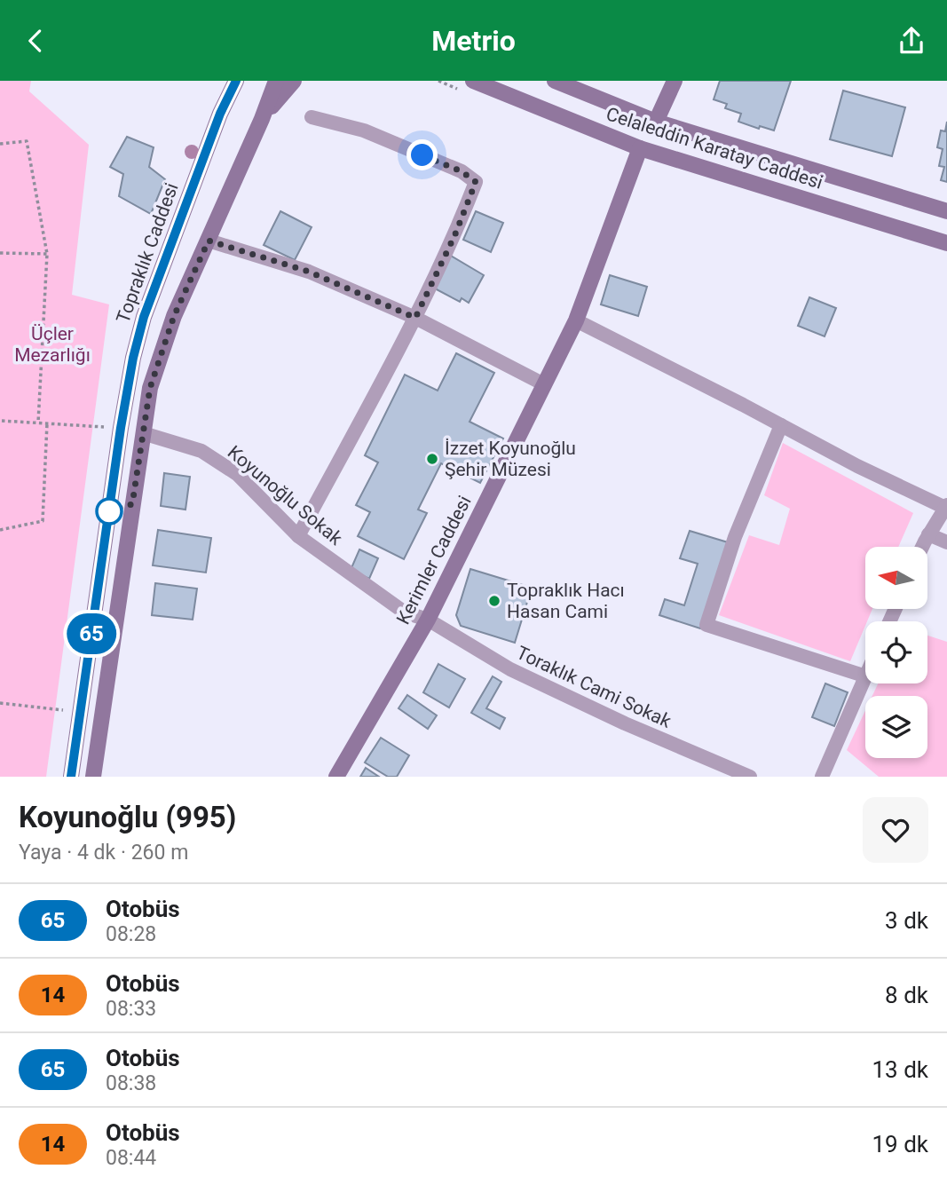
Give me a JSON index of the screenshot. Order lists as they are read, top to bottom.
{
  "streets": {
    "main road": ["Celaleddin Karatay Caddesi", "Topraklık Caddesi", "Kerimler Caddesi"],
    "street": ["Koyunoğlu Sokak", "Toraklık Cami Sokak"]
  },
  "crossings": [
    ["Celaleddin Karatay Caddesi", "Kerimler Caddesi"],
    ["Koyunoğlu Sokak", "Kerimler Caddesi"],
    ["Koyunoğlu Sokak", "Toraklık Cami Sokak"],
    ["Kerimler Caddesi", "Toraklık Cami Sokak"]
  ],
  "parks": ["Üçler Mezarlığı"],
  "places": ["İzzet Koyunoğlu Şehir Müzesi", "Topraklık Hacı Hasan Cami"],
  "lines": ["bus line 65"],
  "north": "left",
  "page": {
    "header": "Metrio",
    "on_map": "65",
    "heading": ["Koyunoğlu (995)", "Yaya · 4 dk · 260 m"],
    "list": [
      {
        "mark": "65",
        "name": "Otobüs",
        "note": "08:28",
        "value": "3 dk"
      },
      {
        "mark": "14",
        "name": "Otobüs",
        "note": "08:33",
        "value": "8 dk"
      },
      {
        "mark": "65",
        "name": "Otobüs",
        "note": "08:38",
        "value": "13 dk"
      },
      {
        "mark": "14",
        "name": "Otobüs",
        "note": "08:44",
        "value": "19 dk"
      }
    ]
  }
}
